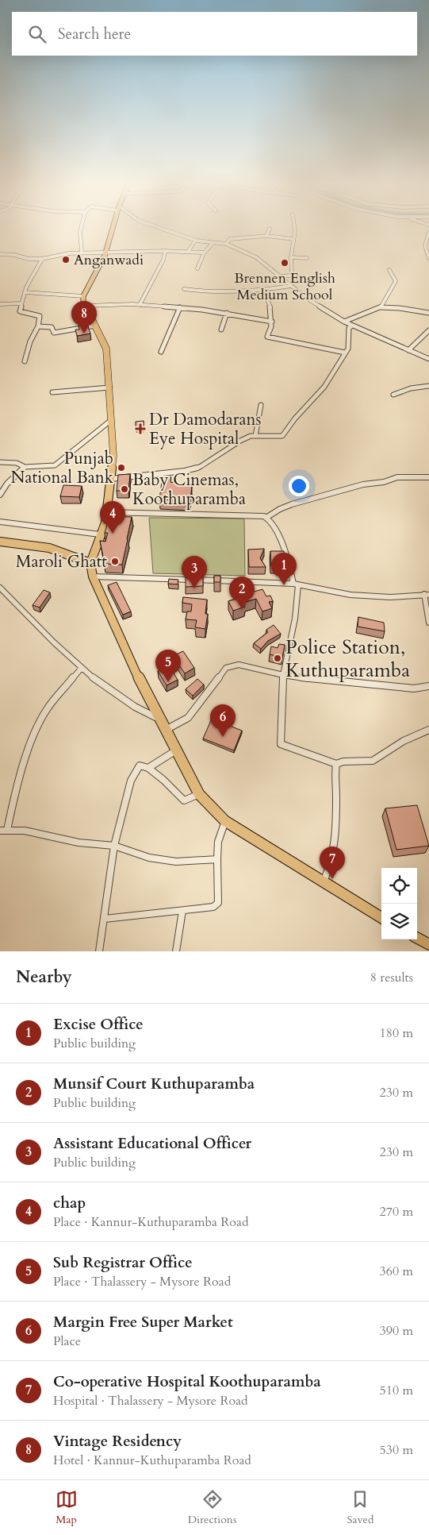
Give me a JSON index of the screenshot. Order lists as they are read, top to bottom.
{
  "places": {
    "other": [
      "Anganwadi",
      "Brennen English Medium School",
      "Punjab National Bank",
      "Baby Cinemas, Koothuparamba",
      "Maroli Ghatt",
      "Police Station, Kuthuparamba"
    ],
    "health": ["Dr Damodarans Eye Hospital"]
  },
  "page": {
    "search": "Search here",
    "pins": [
      "8",
      "4",
      "1",
      "3",
      "2",
      "5",
      "6",
      "7"
    ],
    "heading": ["Nearby", "8 results"],
    "list": [
      {
        "mark": "1",
        "name": "Excise Office",
        "note": "Public building",
        "value": "180 m"
      },
      {
        "mark": "2",
        "name": "Munsif Court Kuthuparamba",
        "note": "Public building",
        "value": "230 m"
      },
      {
        "mark": "3",
        "name": "Assistant Educational Officer",
        "note": "Public building",
        "value": "230 m"
      },
      {
        "mark": "4",
        "name": "chap",
        "note": "Place · Kannur-Kuthuparamba Road",
        "value": "270 m"
      },
      {
        "mark": "5",
        "name": "Sub Registrar Office",
        "note": "Place · Thalassery - Mysore Road",
        "value": "360 m"
      },
      {
        "mark": "6",
        "name": "Margin Free Super Market",
        "note": "Place",
        "value": "390 m"
      },
      {
        "mark": "7",
        "name": "Co-operative Hospital Koothuparamba",
        "note": "Hospital · Thalassery - Mysore Road",
        "value": "510 m"
      },
      {
        "mark": "8",
        "name": "Vintage Residency",
        "note": "Hotel · Kannur-Kuthuparamba Road",
        "value": "530 m"
      }
    ],
    "nav": ["Map", "Directions", "Saved"]
  }
}
